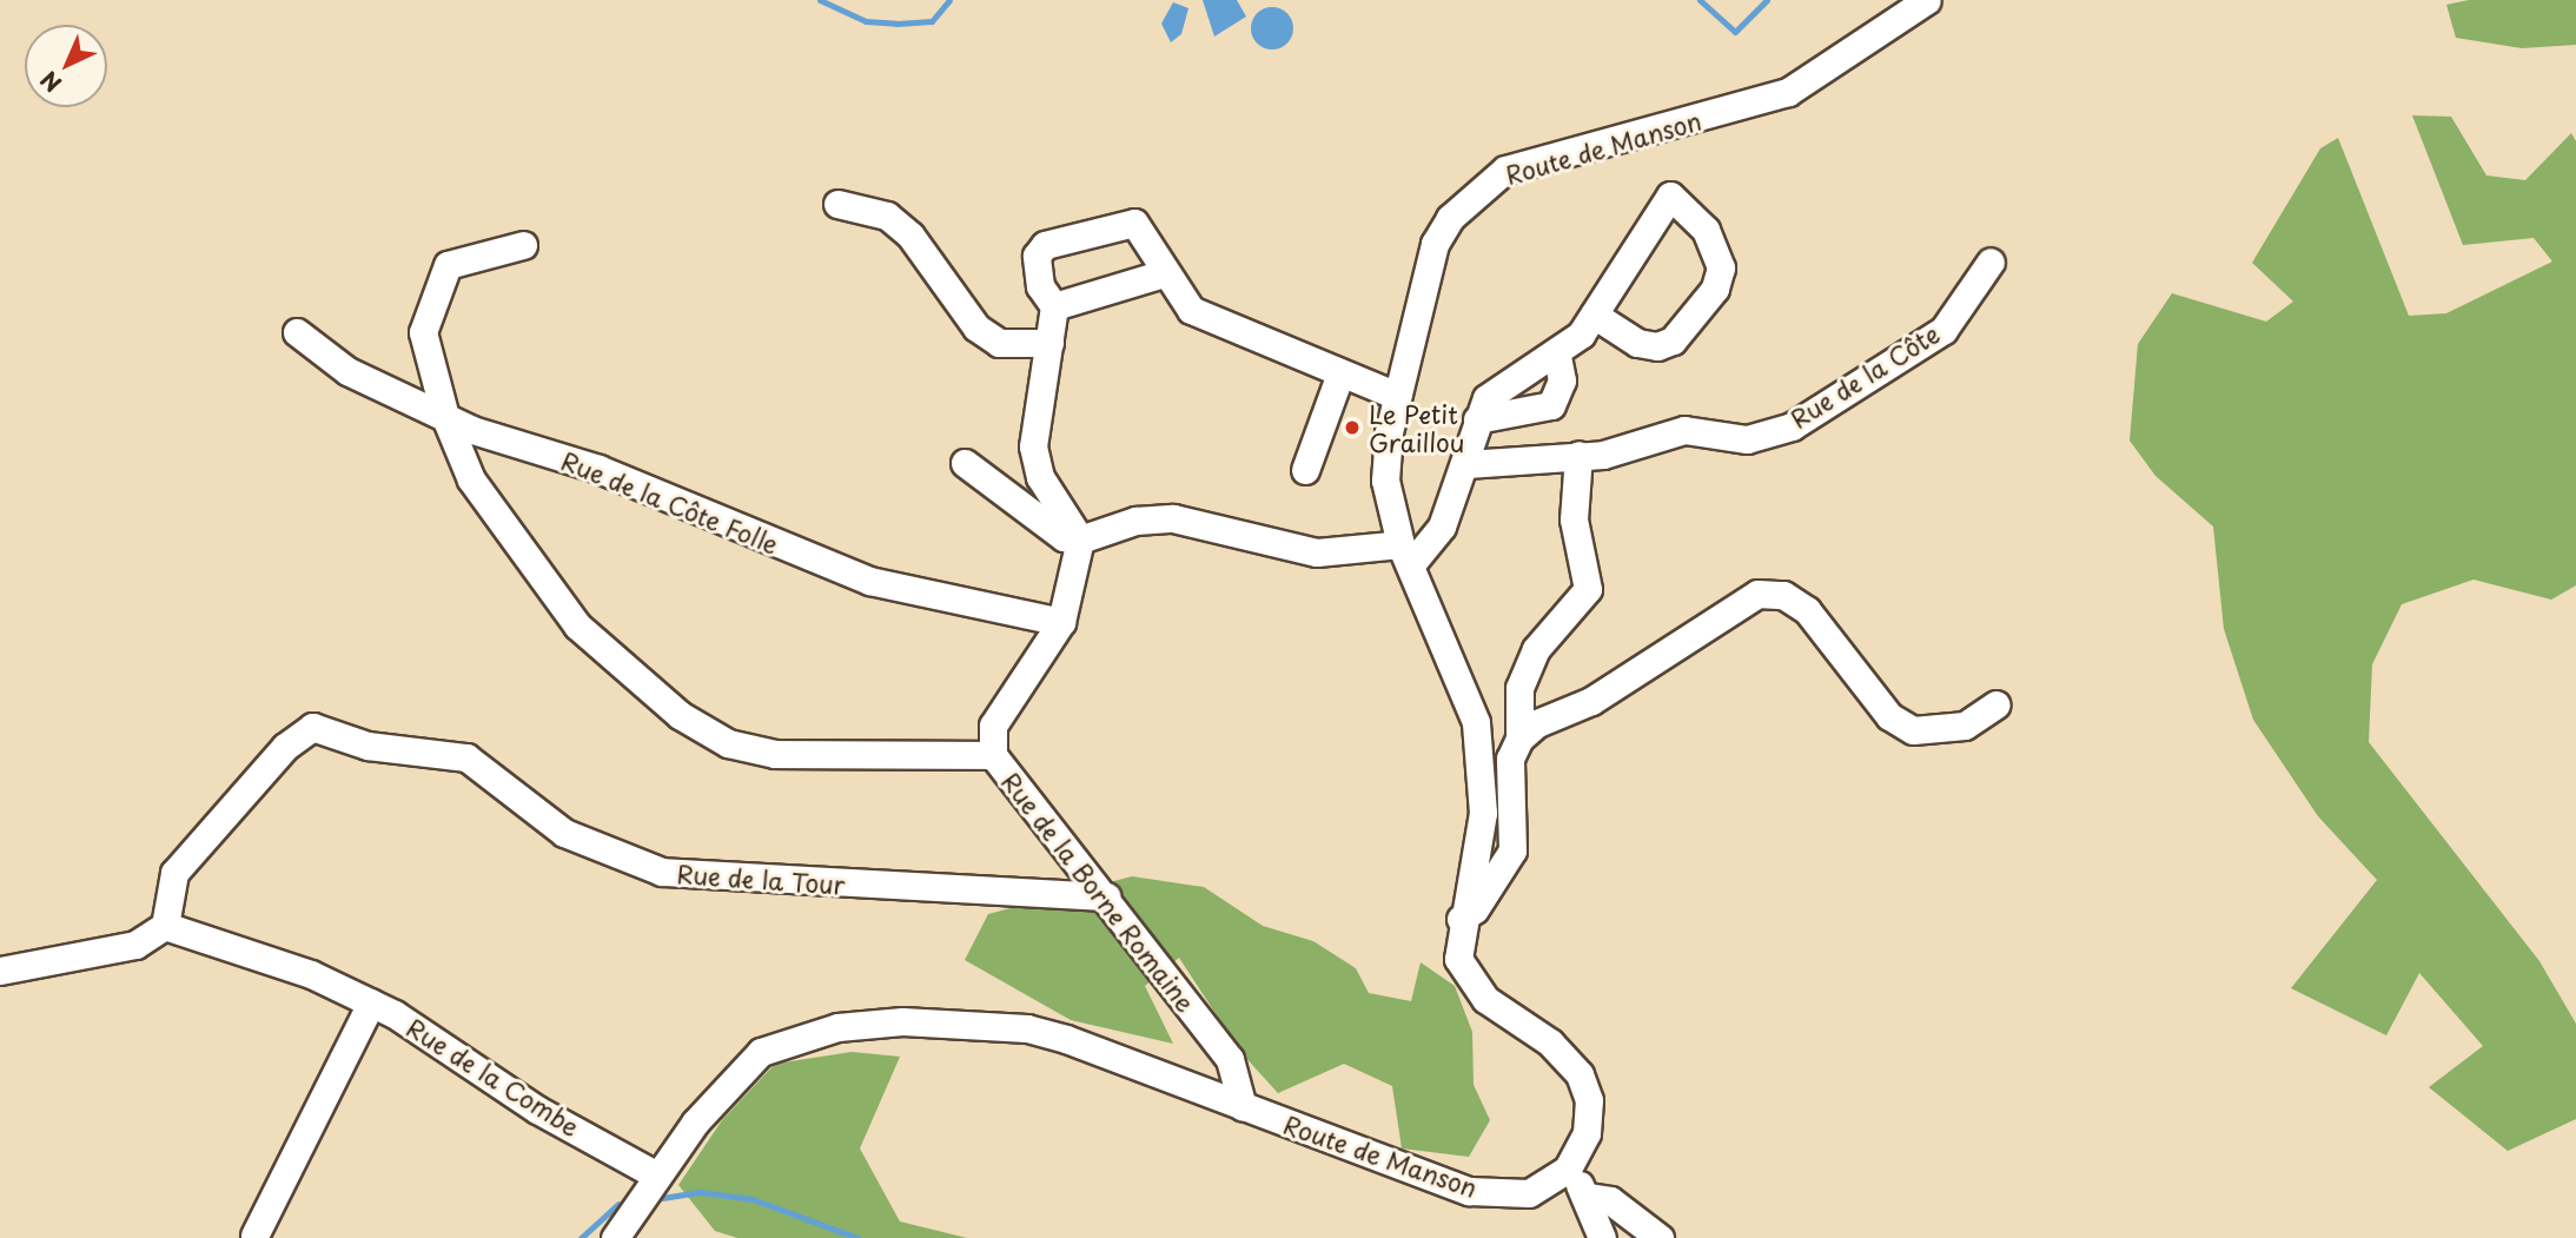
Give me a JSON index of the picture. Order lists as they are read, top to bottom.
{
  "streets": {
    "street": [
      "Route de Manson",
      "Rue de la Côte",
      "Rue de la Côte Folle",
      "Rue de la Tour",
      "Rue de la Borne Romaine",
      "Rue de la Combe"
    ]
  },
  "crossings": [
    ["Route de Manson", "Rue de la Borne Romaine"],
    ["Route de Manson", "Rue de la Combe"],
    ["Rue de la Côte Folle", "Rue de la Borne Romaine"],
    ["Rue de la Tour", "Rue de la Borne Romaine"],
    ["Rue de la Tour", "Rue de la Combe"]
  ],
  "places": ["Le Petit Graillou"],
  "north": "bottom left"
}
